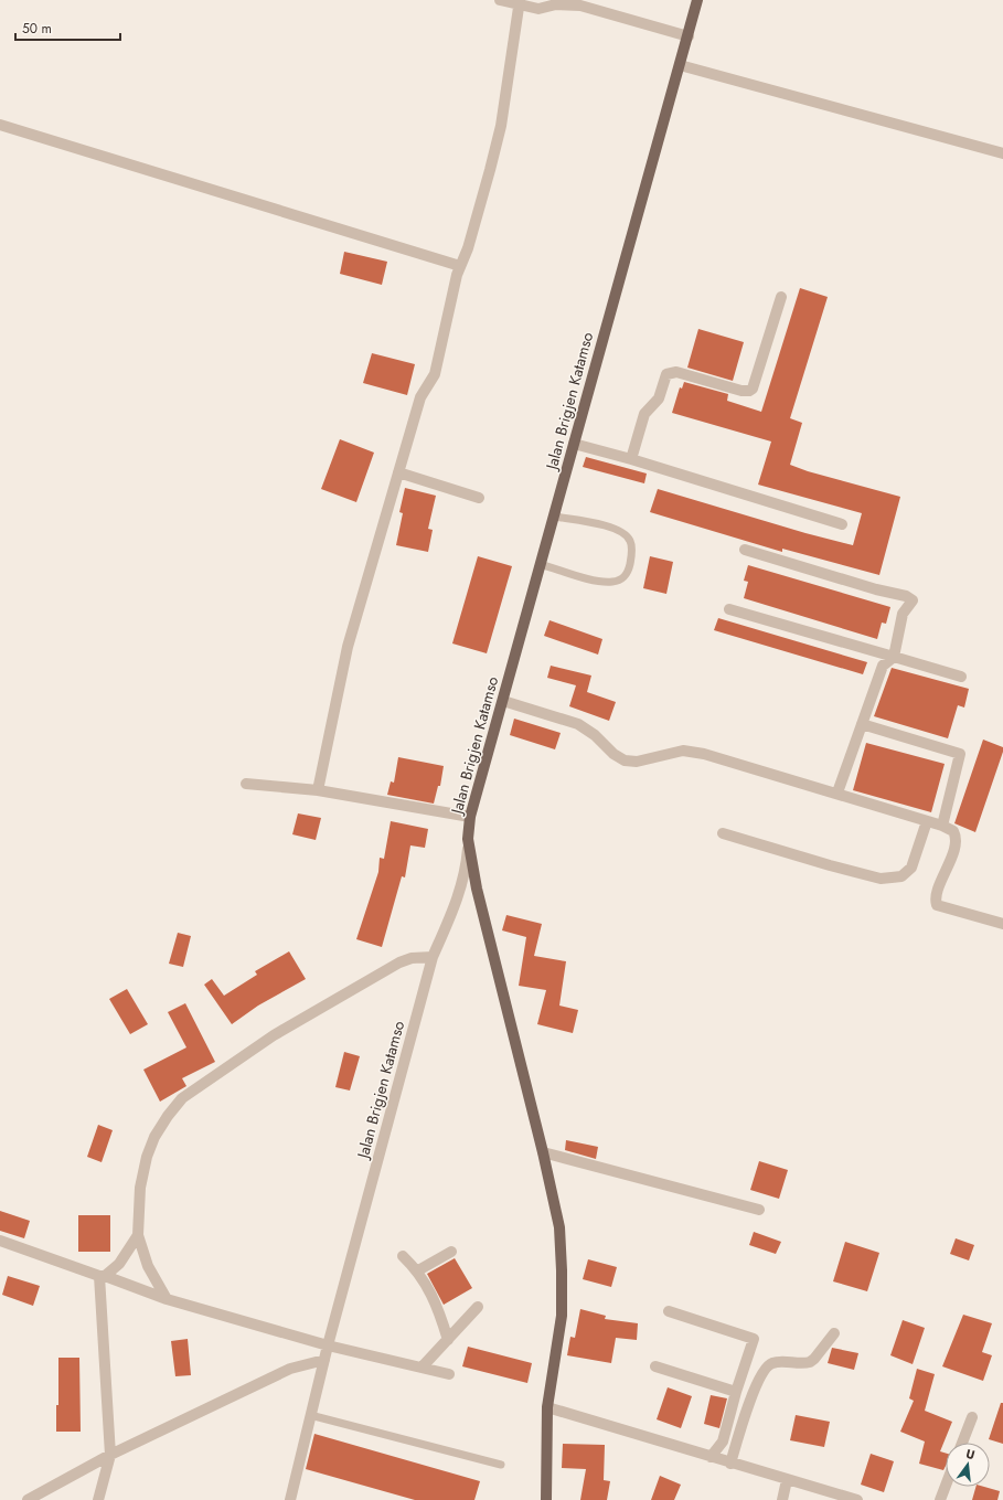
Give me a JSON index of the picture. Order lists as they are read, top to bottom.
{
  "streets": {
    "main road": ["Jalan Brigjen Katamso"]
  },
  "scale_bar": "50 m",
  "north": "top"
}
